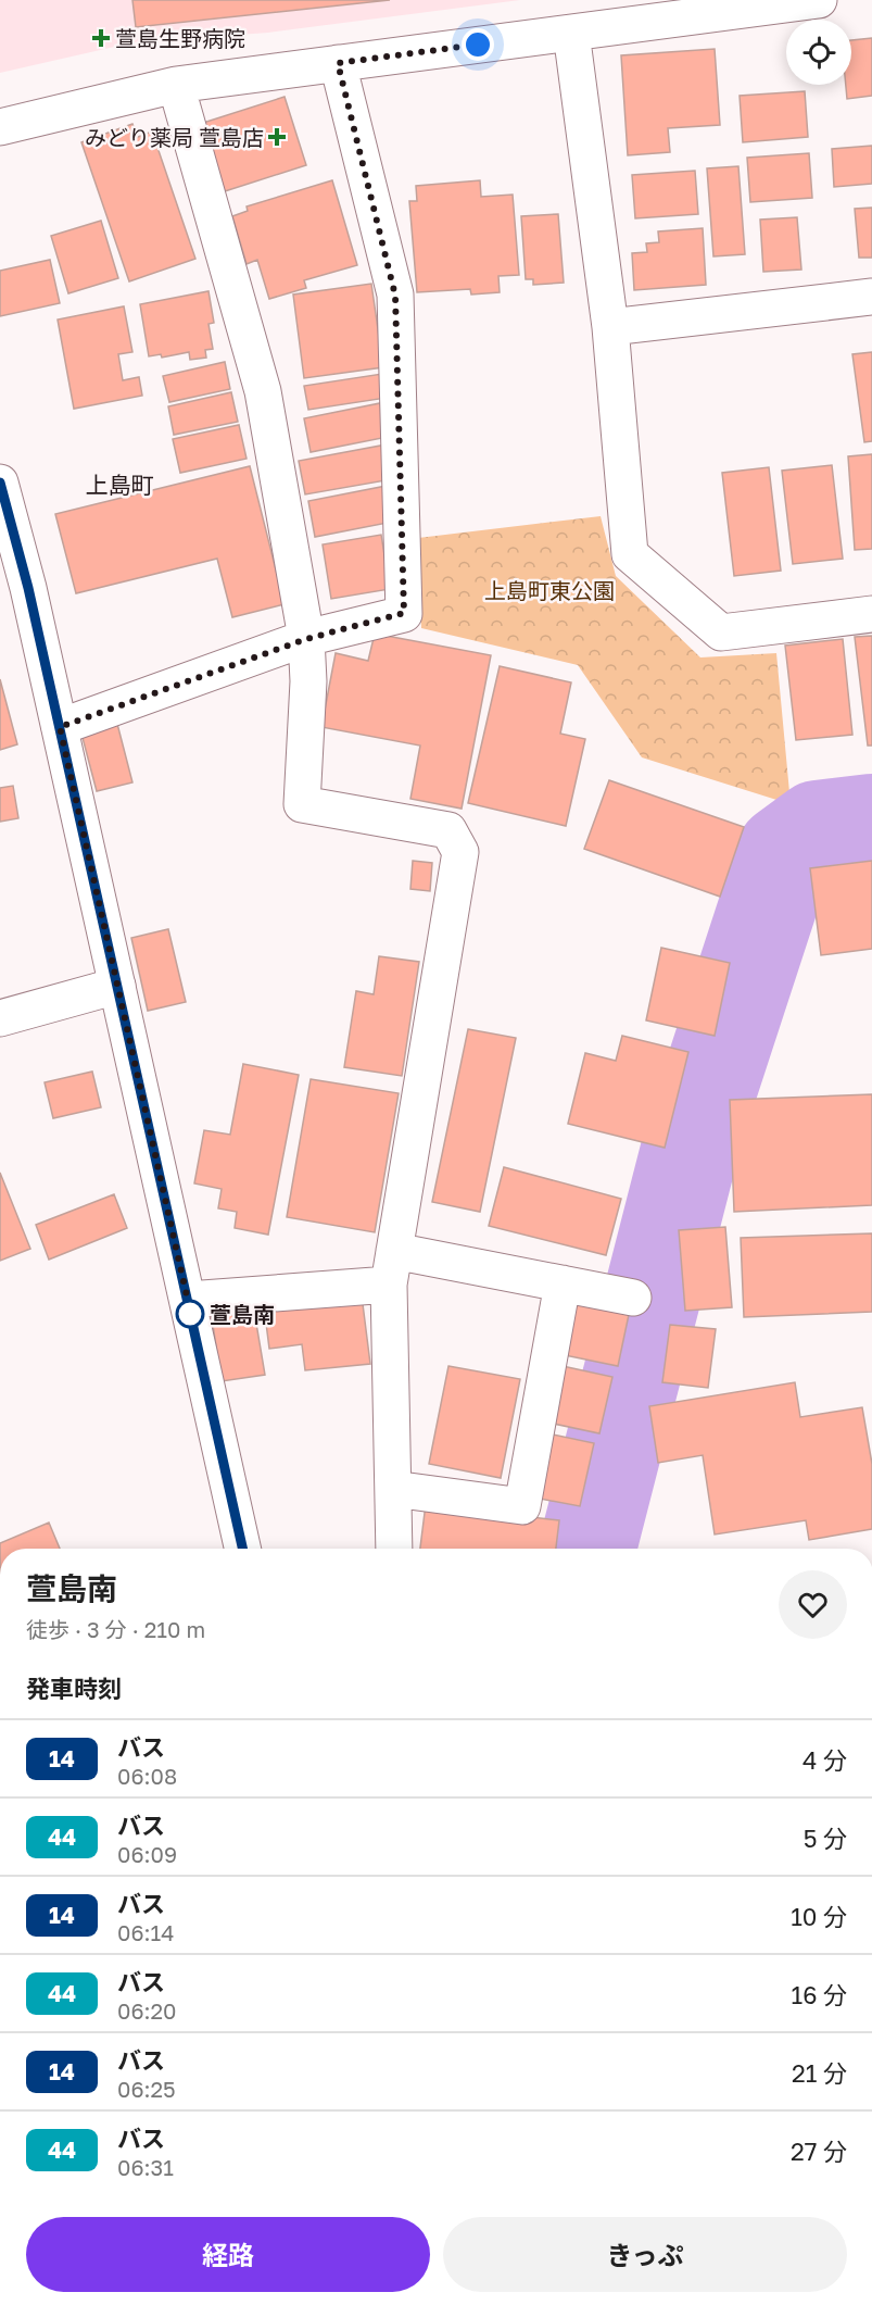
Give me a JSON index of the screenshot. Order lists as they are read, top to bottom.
{
  "districts": ["上島町"],
  "parks": ["上島町東公園"],
  "places": {
    "health": ["萱島生野病院", "みどり薬局 萱島店"],
    "other": ["萱島南"]
  },
  "lines": ["bus line 14"],
  "page": {
    "heading": [
      ["萱島南", "徒歩 · 3 分 · 210 m"],
      "発車時刻"
    ],
    "list": [
      {
        "mark": "14",
        "name": "バス",
        "note": "06:08",
        "value": "4 分"
      },
      {
        "mark": "44",
        "name": "バス",
        "note": "06:09",
        "value": "5 分"
      },
      {
        "mark": "14",
        "name": "バス",
        "note": "06:14",
        "value": "10 分"
      },
      {
        "mark": "44",
        "name": "バス",
        "note": "06:20",
        "value": "16 分"
      },
      {
        "mark": "14",
        "name": "バス",
        "note": "06:25",
        "value": "21 分"
      },
      {
        "mark": "44",
        "name": "バス",
        "note": "06:31",
        "value": "27 分"
      }
    ],
    "buttons": ["経路", "きっぷ"]
  }
}
